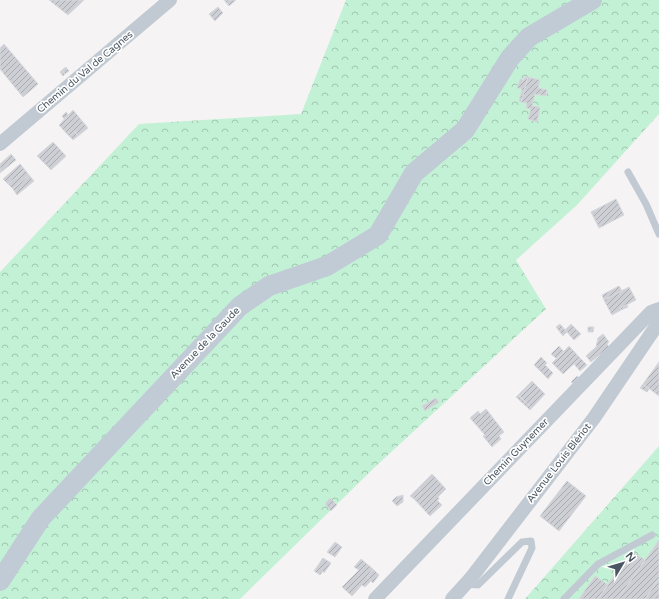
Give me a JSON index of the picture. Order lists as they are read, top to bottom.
{
  "streets": {
    "street": [
      "Chemin du Val de Cagnes",
      "Avenue de la Gaude",
      "Chemin Guynemer",
      "Avenue Louis Blériot"
    ]
  },
  "north": "top right"
}
